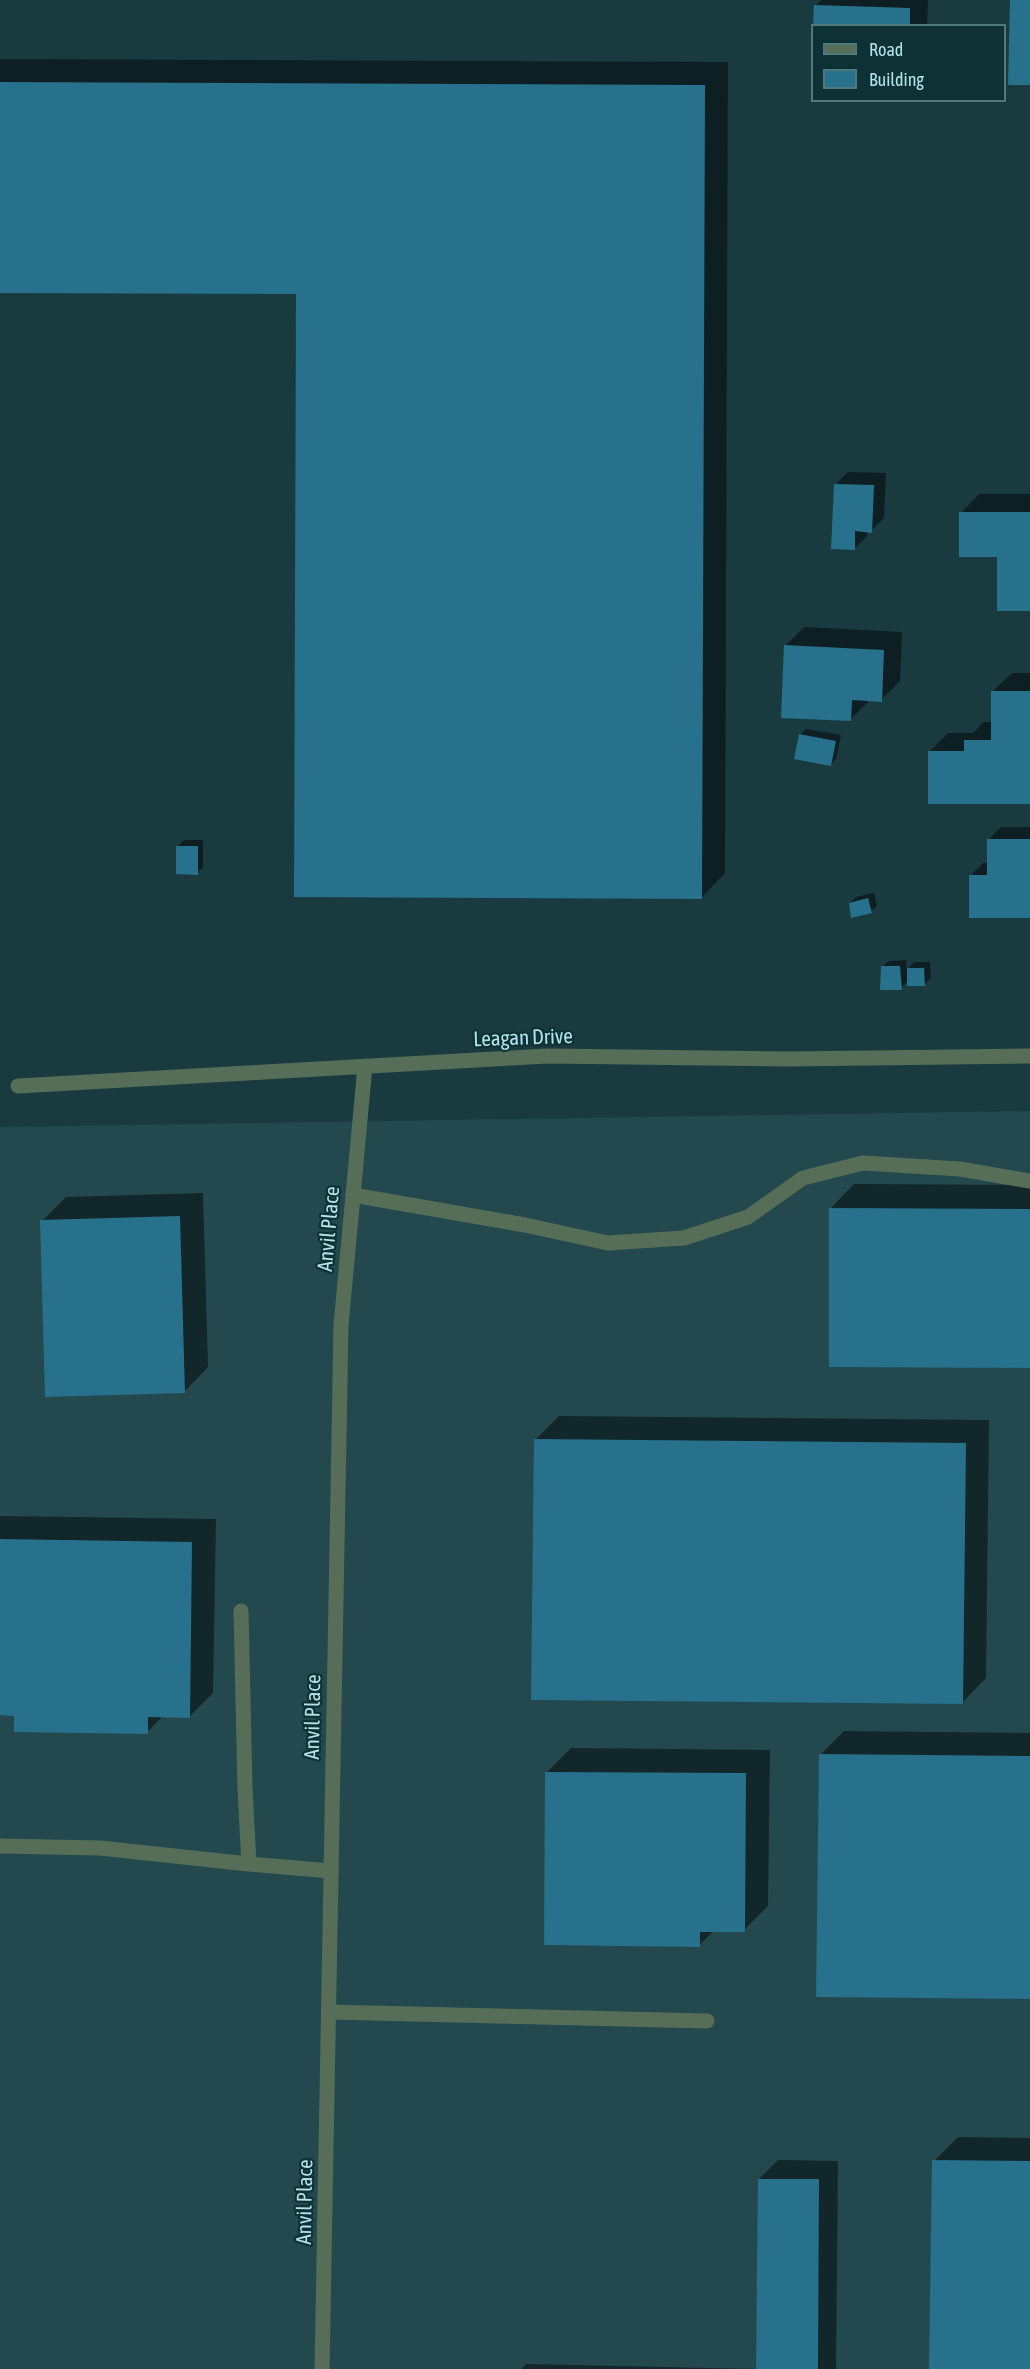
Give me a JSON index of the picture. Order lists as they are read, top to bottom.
{
  "streets": {
    "street": ["Leagan Drive", "Anvil Place"]
  },
  "crossings": [
    ["Leagan Drive", "Anvil Place"]
  ],
  "legend": ["Road", "Building"]
}
